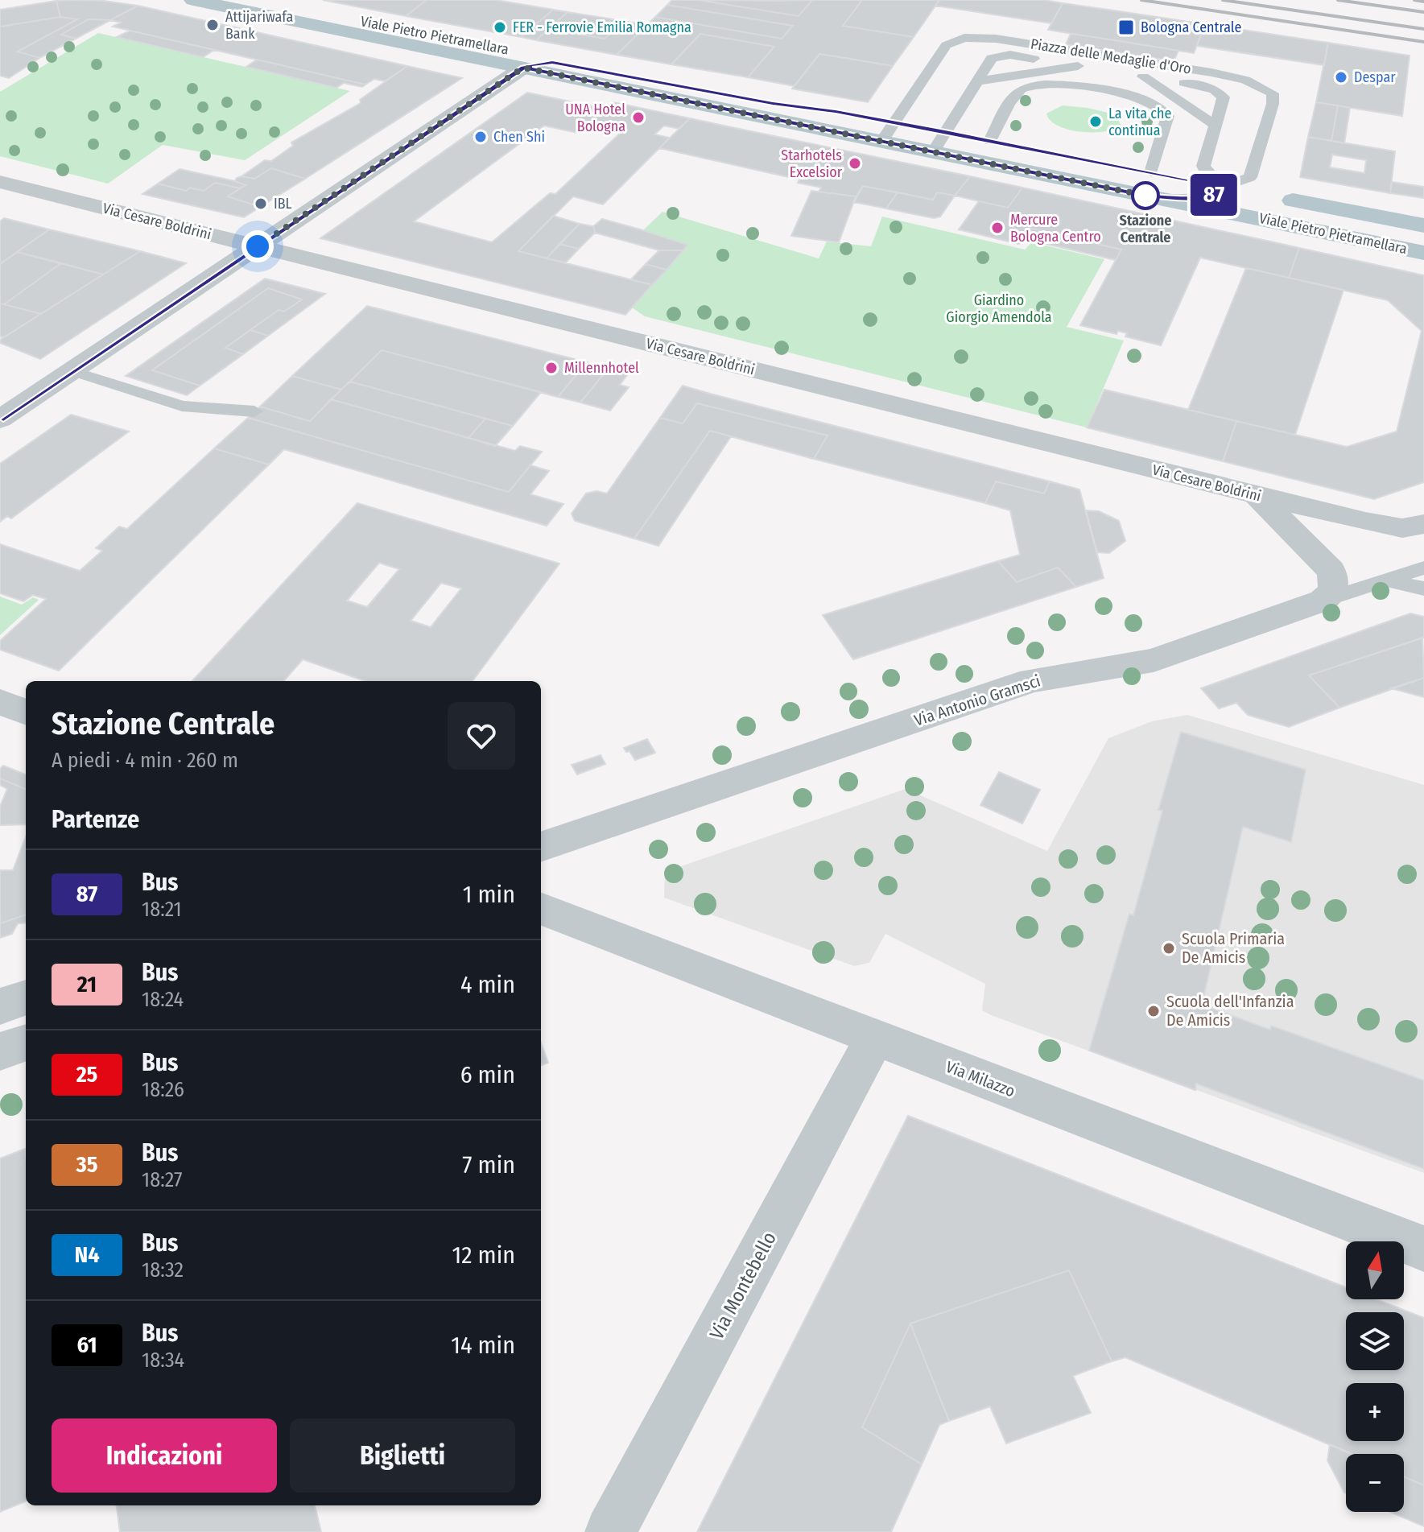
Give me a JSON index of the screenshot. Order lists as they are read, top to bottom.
{
  "streets": {
    "main road": ["Viale Pietro Pietramellara"],
    "street": [
      "Via Cesare Boldrini",
      "Via Antonio Gramsci",
      "Via Milazzo",
      "Via Montebello"
    ],
    "lane": ["Piazza delle Medaglie d'Oro"]
  },
  "crossings": [
    ["Viale Pietro Pietramellara", "Piazza delle Medaglie d'Oro"],
    ["Via Milazzo", "Via Montebello"]
  ],
  "parks": ["Giardino Giorgio Amendola"],
  "places": {
    "other": [
      "Attijariwafa Bank",
      "FER - Ferrovie Emilia Romagna",
      "Despar",
      "UNA Hotel Bologna",
      "La vita che continua",
      "Chen Shi",
      "Starhotels Excelsior",
      "Stazione Centrale",
      "IBL",
      "Mercure Bologna Centro",
      "Millennhotel",
      "Scuola Primaria De Amicis",
      "Scuola dell'Infanzia De Amicis"
    ],
    "transit": ["Bologna Centrale"]
  },
  "lines": ["bus line 87"],
  "north": "top",
  "page": {
    "on_map": "87",
    "heading": [
      ["Stazione Centrale", "A piedi · 4 min · 260 m"],
      "Partenze"
    ],
    "list": [
      {
        "mark": "87",
        "name": "Bus",
        "note": "18:21",
        "value": "1 min"
      },
      {
        "mark": "21",
        "name": "Bus",
        "note": "18:24",
        "value": "4 min"
      },
      {
        "mark": "25",
        "name": "Bus",
        "note": "18:26",
        "value": "6 min"
      },
      {
        "mark": "35",
        "name": "Bus",
        "note": "18:27",
        "value": "7 min"
      },
      {
        "mark": "N4",
        "name": "Bus",
        "note": "18:32",
        "value": "12 min"
      },
      {
        "mark": "61",
        "name": "Bus",
        "note": "18:34",
        "value": "14 min"
      }
    ],
    "map_buttons": ["+", "−"],
    "buttons": ["Indicazioni", "Biglietti"]
  }
}
